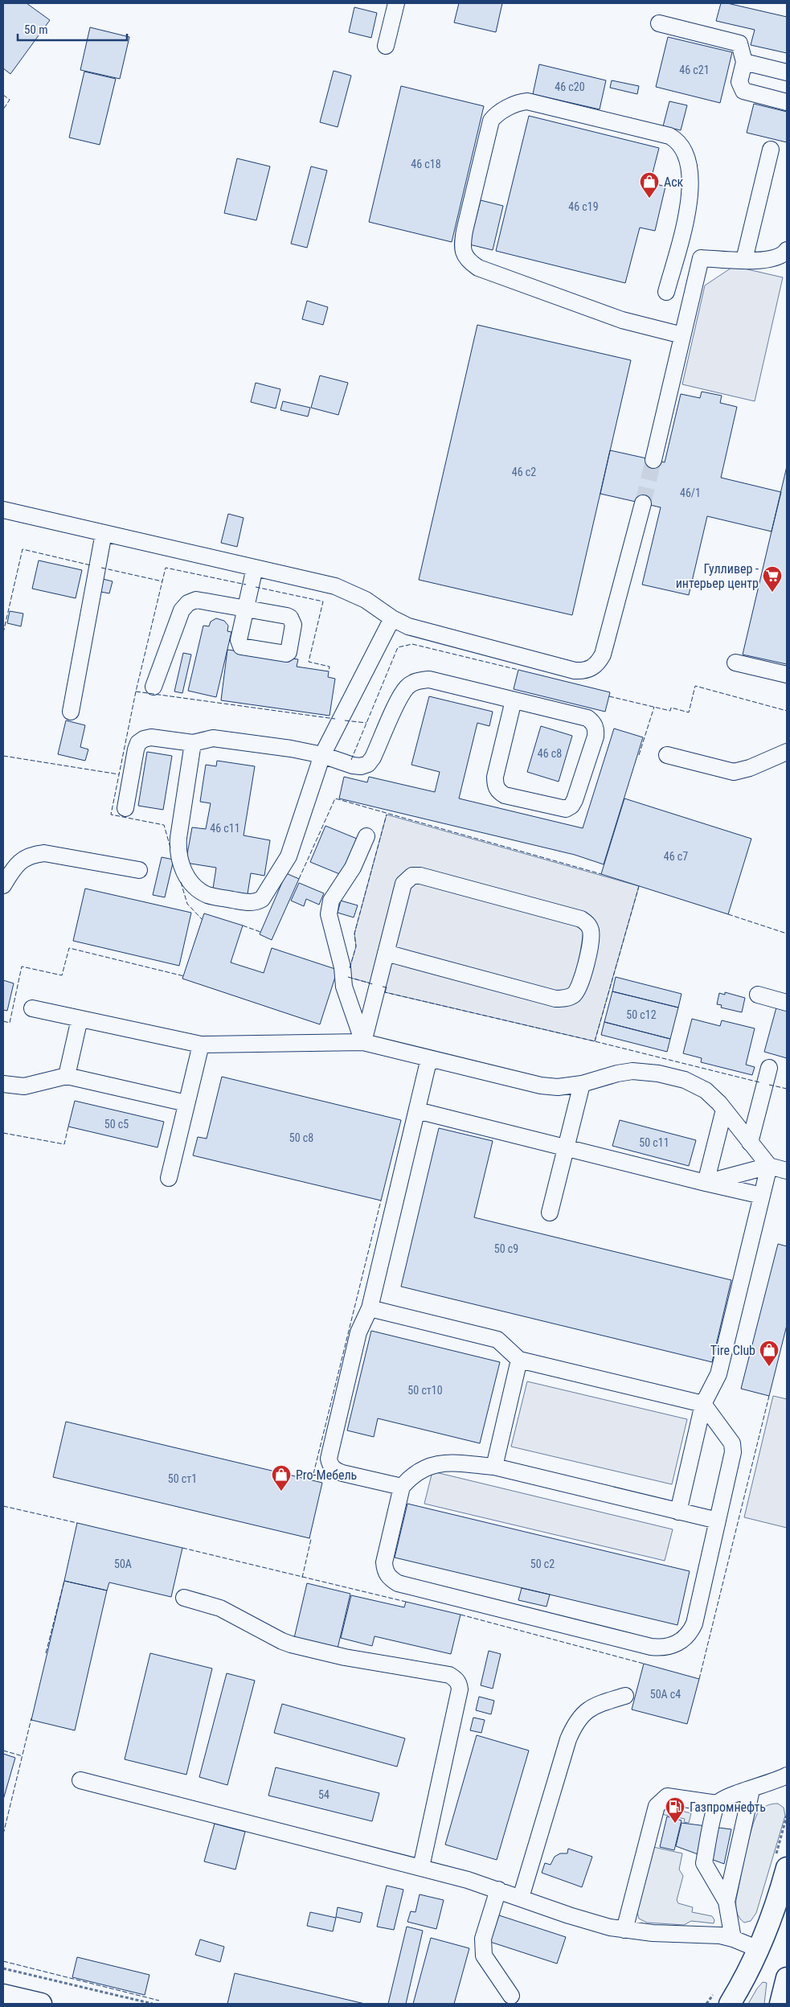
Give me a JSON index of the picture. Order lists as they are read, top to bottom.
{
  "places": {
    "shop": ["Аск", "Tire Club", "Pro-Мебель"],
    "supermarket": ["Гулливер - интерьер центр"],
    "fuel station": ["Газпромнефть"]
  },
  "house_numbers": [
    "46 с21",
    "46 с20",
    "46 с18",
    "46 с19",
    "46 с2",
    "46/1",
    "46 с8",
    "46 с11",
    "46 с7",
    "50 с12",
    "50 с5",
    "50 с8",
    "50 с11",
    "50 с9",
    "50 ст10",
    "50 ст1",
    "50А",
    "50 с2",
    "50А с4",
    "54"
  ],
  "scale_bar": "50 m"
}
